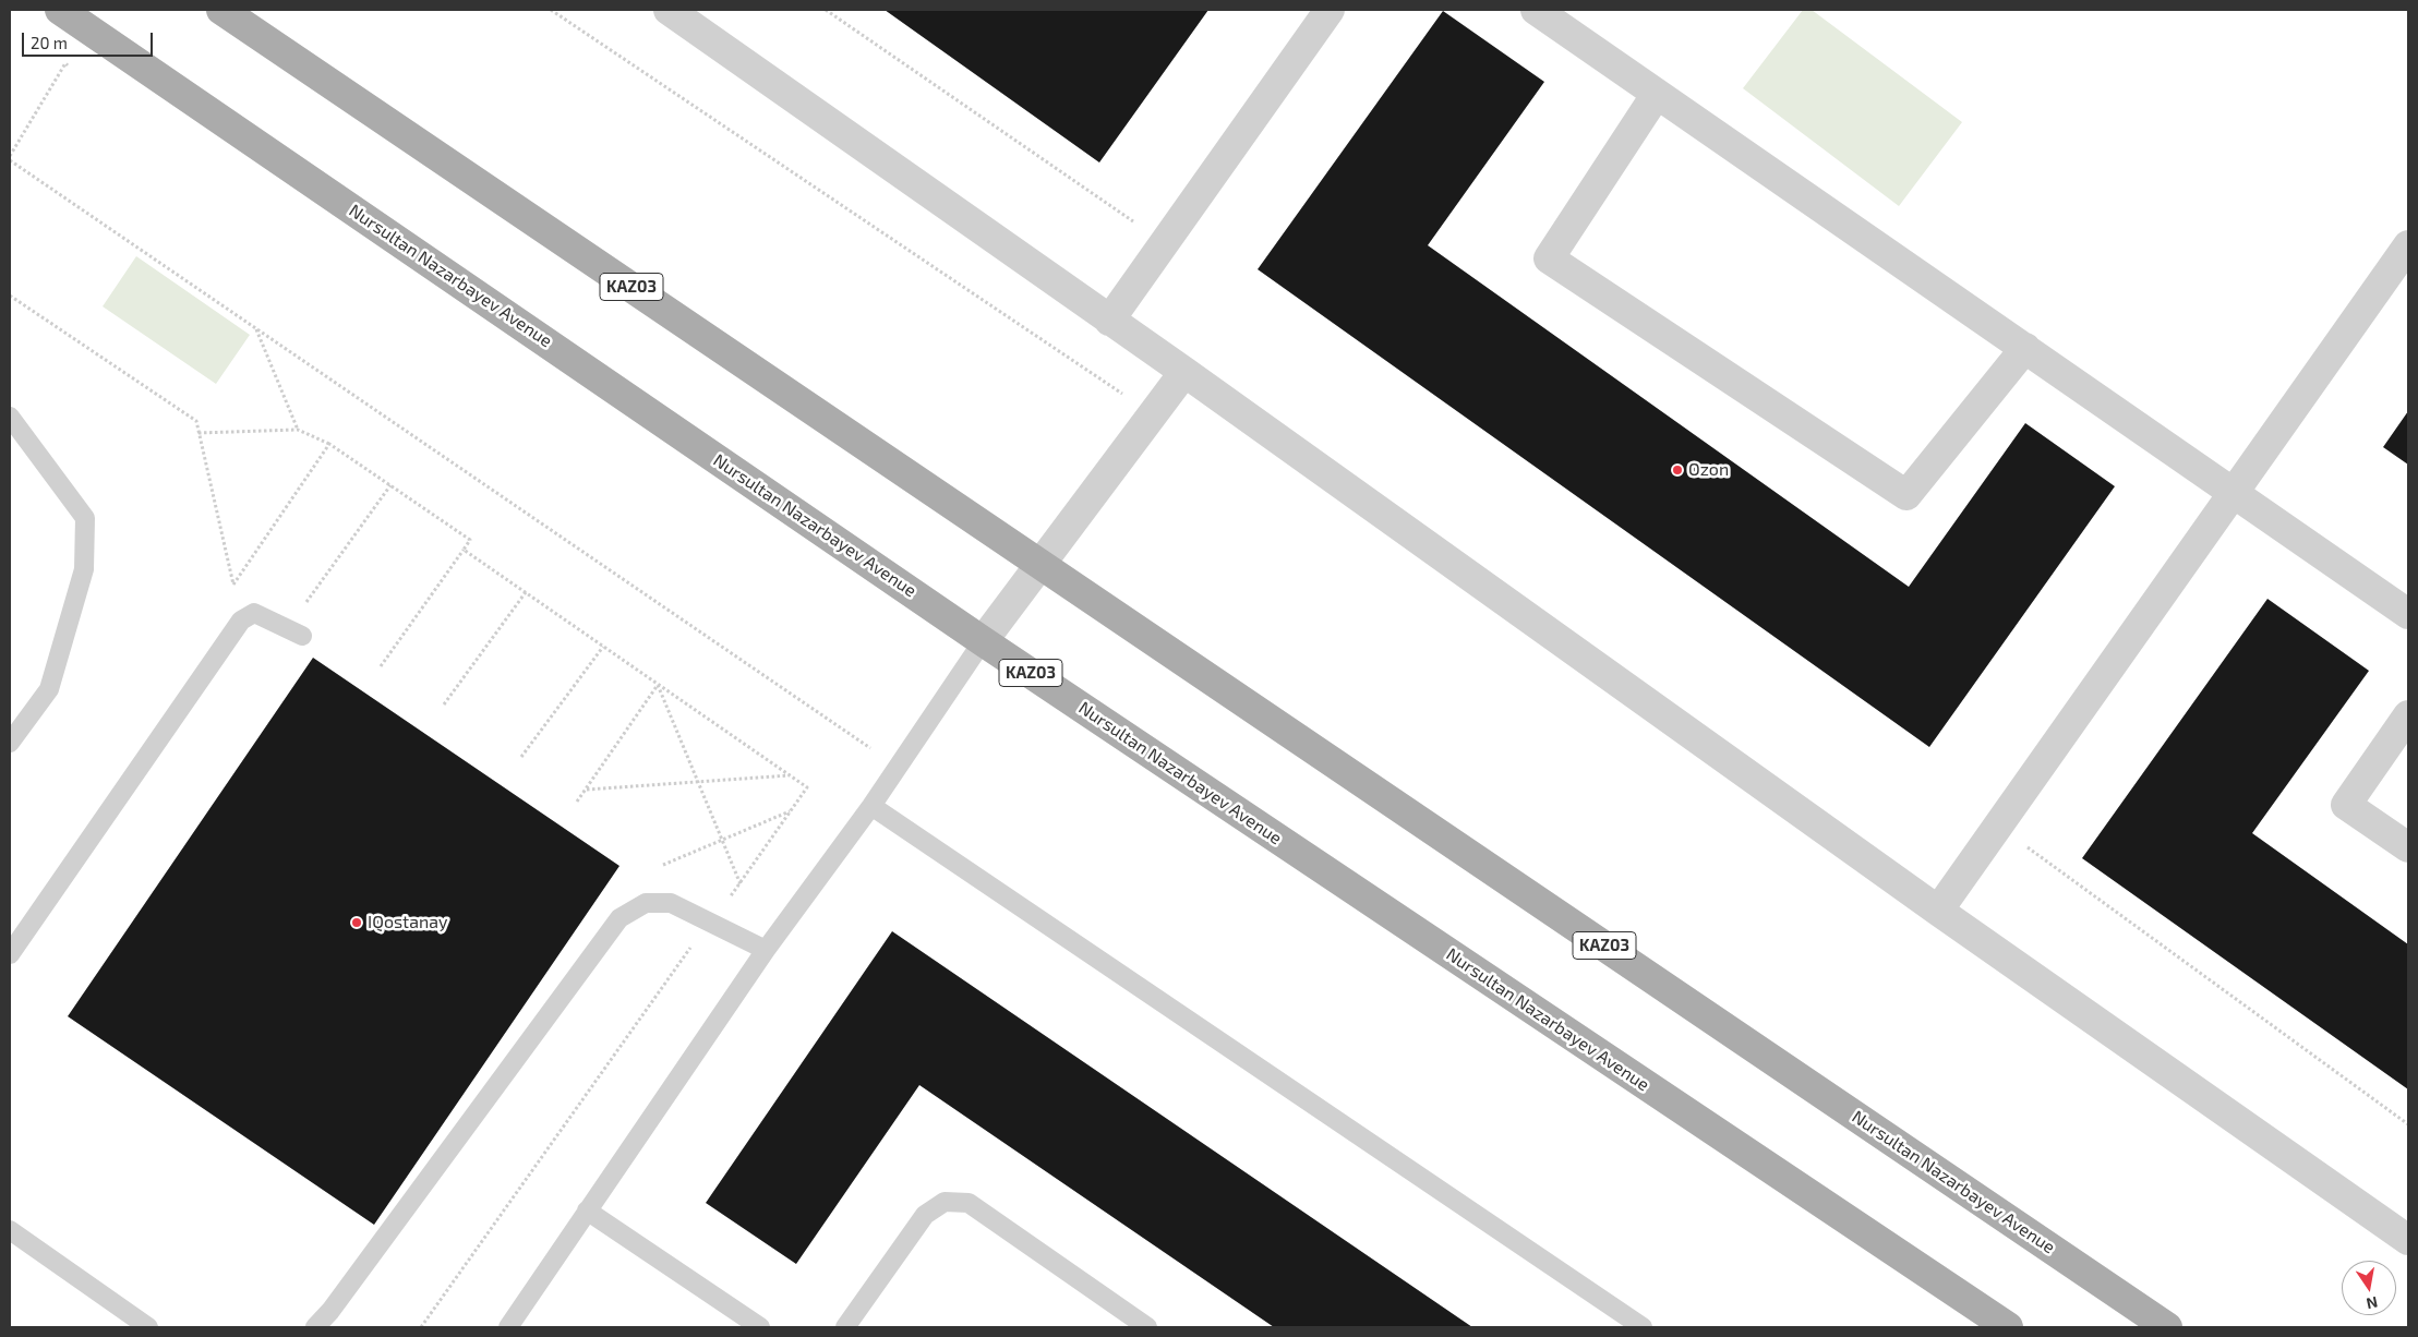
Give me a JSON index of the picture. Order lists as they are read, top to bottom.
{
  "streets": {
    "main road": ["Nursultan Nazarbayev Avenue", "KАZ03"]
  },
  "places": ["Ozon", "IQostanay"],
  "scale_bar": "20 m",
  "north": "bottom"
}
